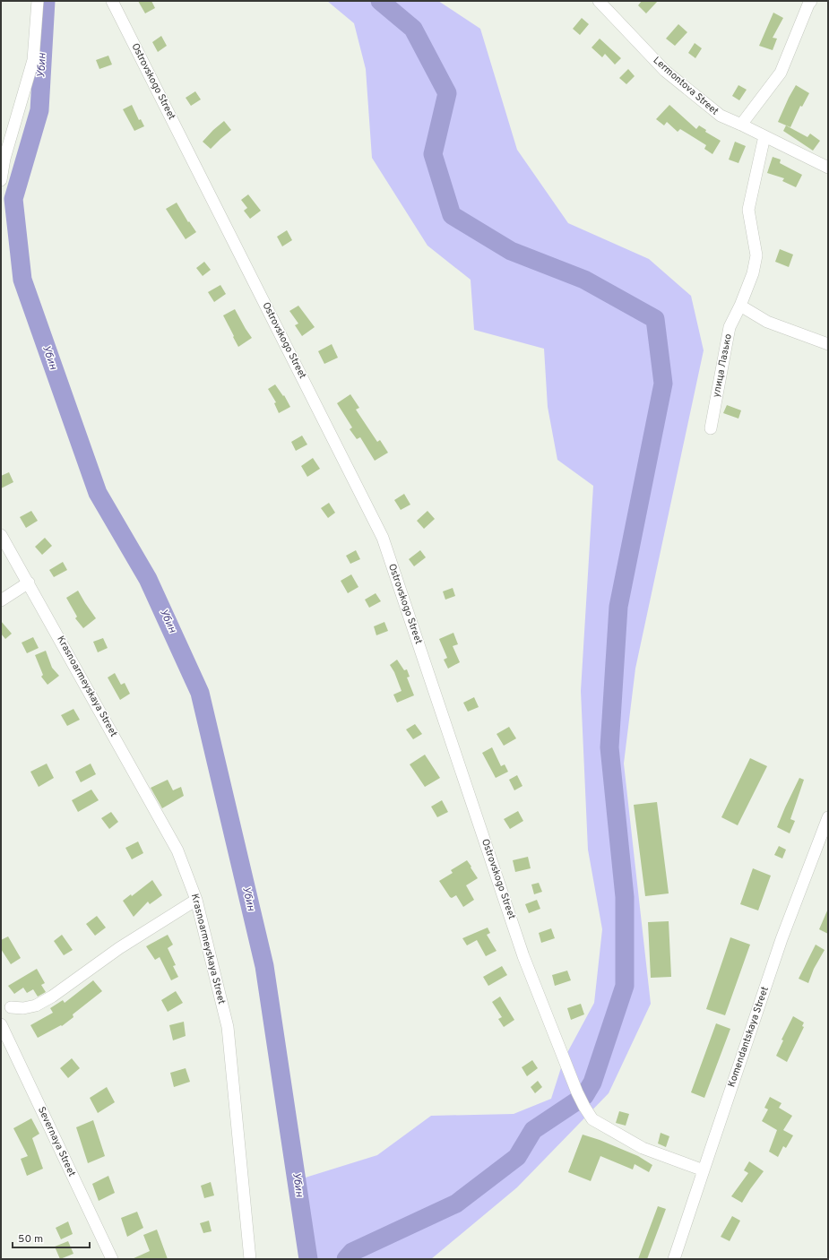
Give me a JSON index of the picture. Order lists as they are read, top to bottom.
{
  "streets": {
    "street": [
      "Ostrovskogo Street",
      "Lermontova Street",
      "улица Лазько",
      "Krasnoarmeyskaya Street",
      "Komendantskaya Street",
      "Severnaya Street"
    ]
  },
  "crossings": [
    ["Ostrovskogo Street", "Komendantskaya Street"],
    ["Lermontova Street", "улица Лазько"]
  ],
  "water": ["Убин"],
  "scale_bar": "50 m"
}
